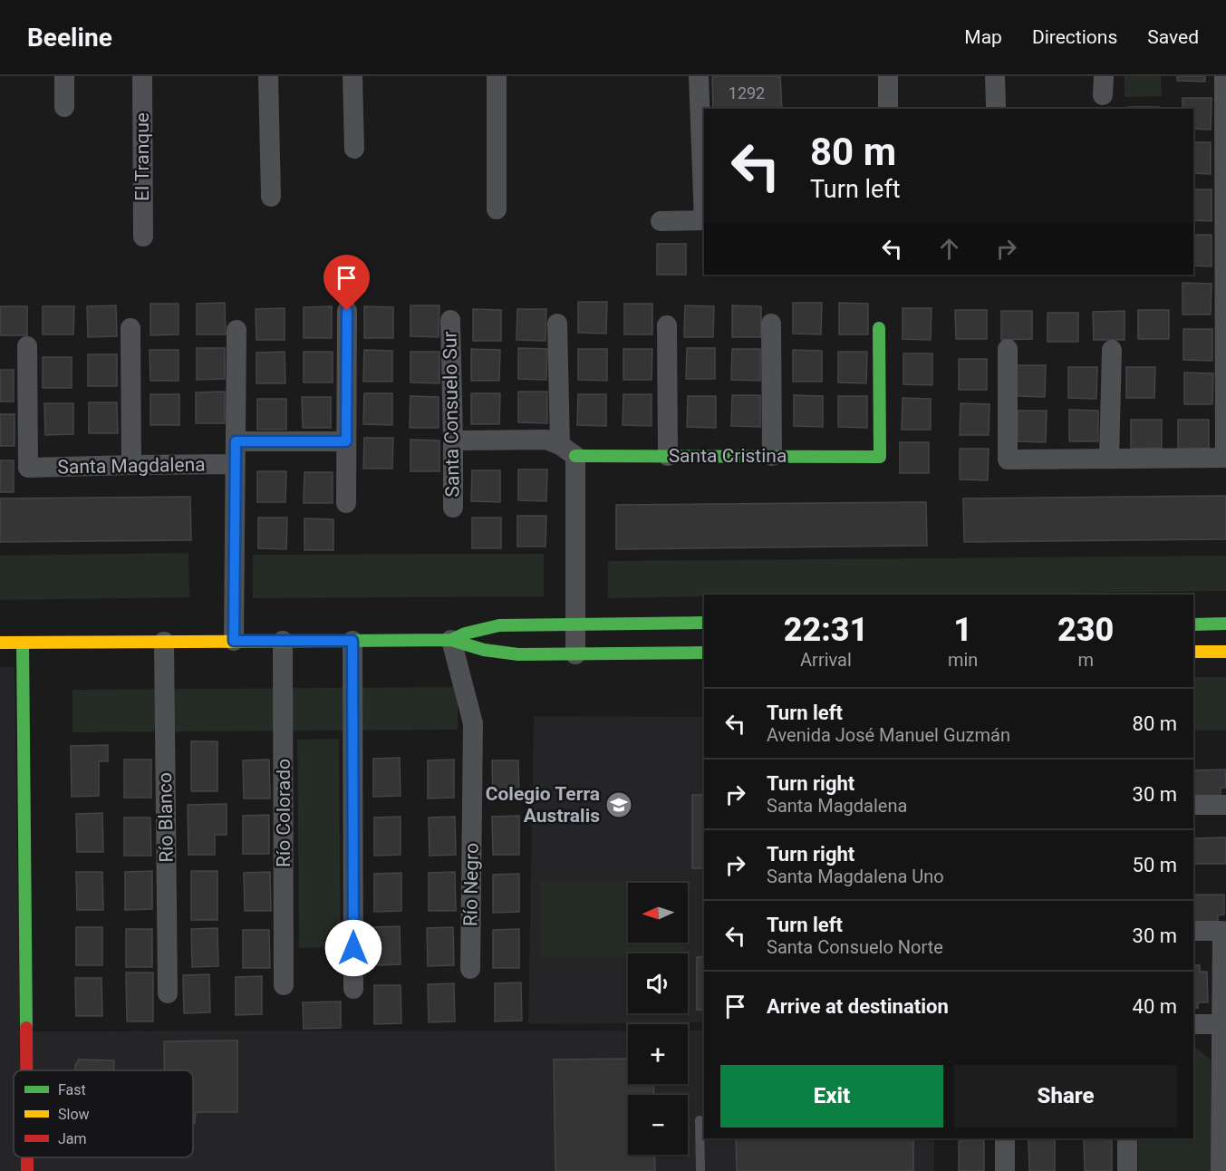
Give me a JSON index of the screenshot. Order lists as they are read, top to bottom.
{
  "streets": {
    "street": [
      "El Tranque",
      "Santa Consuelo Sur",
      "Santa Cristina",
      "Santa Magdalena",
      "Río Colorado",
      "Río Blanco",
      "Río Negro"
    ]
  },
  "crossings": [
    ["Santa Consuelo Sur", "Santa Cristina"]
  ],
  "places": {
    "school or university": ["Colegio Terra Australis"]
  },
  "house_numbers": ["1292"],
  "legend": ["Fast", "Slow", "Jam"],
  "north": "left",
  "page": {
    "header": "Beeline",
    "nav": ["Map", "Directions", "Saved"],
    "turn": ["80 m", "Turn left"],
    "eta": [
      "22:31",
      "Arrival",
      "1",
      "min",
      "230",
      "m"
    ],
    "list": [
      {
        "name": "Turn left",
        "note": "Avenida José Manuel Guzmán",
        "value": "80 m"
      },
      {
        "name": "Turn right",
        "note": "Santa Magdalena",
        "value": "30 m"
      },
      {
        "name": "Turn right",
        "note": "Santa Magdalena Uno",
        "value": "50 m"
      },
      {
        "name": "Turn left",
        "note": "Santa Consuelo Norte",
        "value": "30 m"
      },
      {
        "name": "Arrive at destination",
        "value": "40 m"
      }
    ],
    "map_buttons": ["+", "−"],
    "buttons": ["Exit", "Share"]
  }
}
